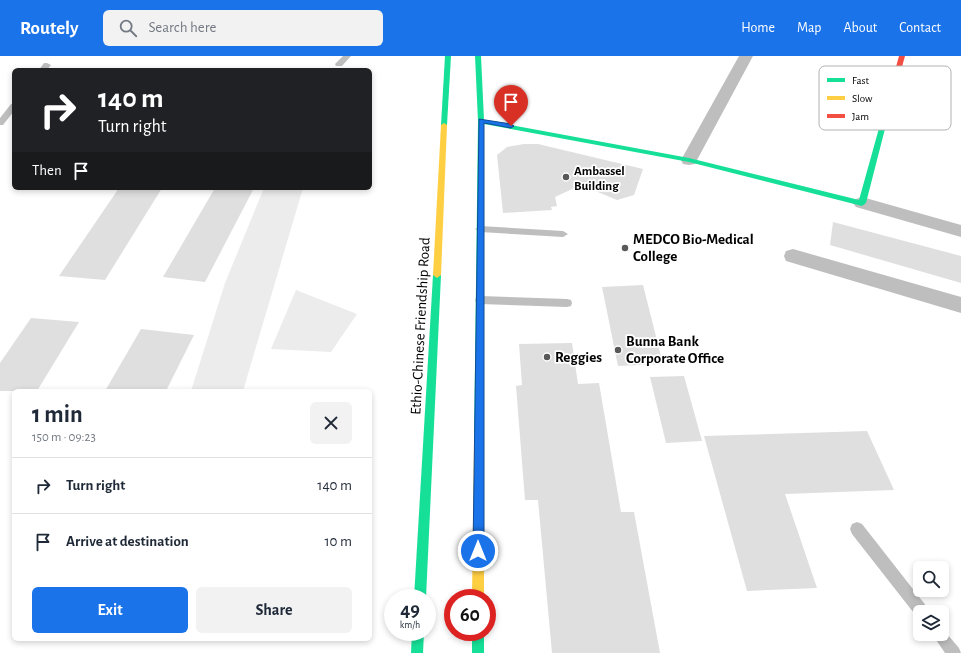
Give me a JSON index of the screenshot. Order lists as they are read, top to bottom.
{
  "streets": {
    "main road": ["Ethio-Chinese Friendship Road"]
  },
  "places": [
    "Ambassel Building",
    "MEDCO Bio-Medical College",
    "Bunna Bank Corporate Office",
    "Reggies"
  ],
  "legend": ["Fast", "Slow", "Jam"],
  "page": {
    "header": "Routely",
    "search": "Search here",
    "nav": [
      "Home",
      "Map",
      "About",
      "Contact"
    ],
    "turn": ["140 m", "Turn right"],
    "then": "Then",
    "heading": ["1 min", "150 m · 09:23"],
    "list": [
      {
        "name": "Turn right",
        "value": "140 m"
      },
      {
        "name": "Arrive at destination",
        "value": "10 m"
      }
    ],
    "buttons": ["Exit", "Share"],
    "speed": "49 km/h",
    "limit": "60"
  }
}
